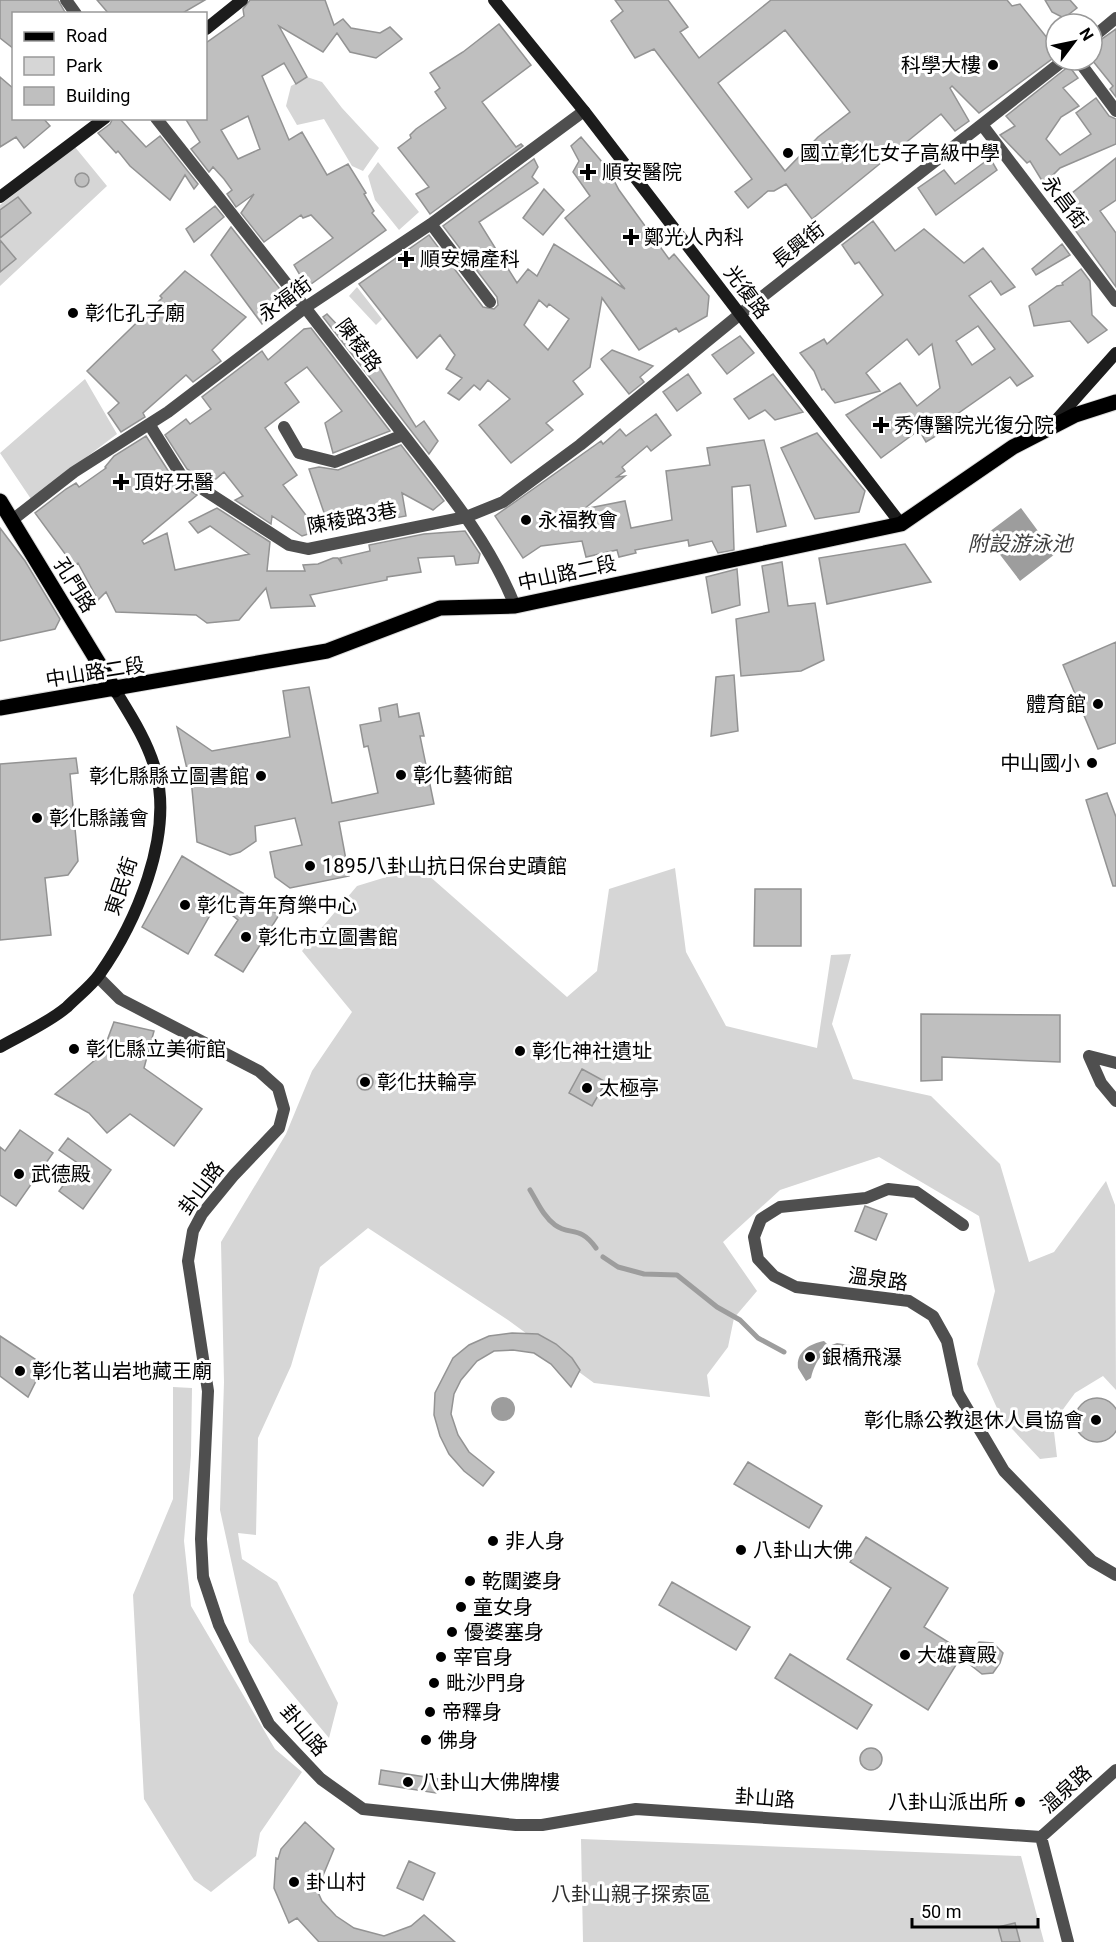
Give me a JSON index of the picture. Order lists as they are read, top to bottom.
{
  "streets": {
    "main road": ["中山路二段", "孔門路"],
    "street": [
      "永昌街",
      "長興街",
      "光復路",
      "永福街",
      "陳稜路",
      "陳稜路3巷",
      "東民街",
      "卦山路",
      "溫泉路"
    ]
  },
  "crossings": [
    ["永昌街", "長興街"],
    ["長興街", "光復路"],
    ["長興街", "陳稜路"],
    ["長興街", "陳稜路3巷"],
    ["光復路", "永福街"],
    ["光復路", "中山路二段"],
    ["永福街", "陳稜路"],
    ["永福街", "陳稜路3巷"],
    ["永福街", "孔門路"],
    ["陳稜路", "陳稜路3巷"],
    ["陳稜路", "中山路二段"],
    ["中山路二段", "孔門路"],
    ["中山路二段", "東民街"],
    ["孔門路", "東民街"],
    ["東民街", "卦山路"],
    ["卦山路", "溫泉路"]
  ],
  "water": ["附設游泳池"],
  "parks": ["八卦山親子探索區"],
  "places": {
    "other": [
      "科學大樓",
      "國立彰化女子高級中學",
      "彰化孔子廟",
      "永福教會",
      "體育館",
      "中山國小",
      "彰化藝術館",
      "彰化縣縣立圖書館",
      "彰化縣議會",
      "1895八卦山抗日保台史蹟館",
      "彰化青年育樂中心",
      "彰化市立圖書館",
      "彰化縣立美術館",
      "彰化神社遺址",
      "彰化扶輪亭",
      "太極亭",
      "武德殿",
      "銀橋飛瀑",
      "彰化茗山岩地藏王廟",
      "彰化縣公教退休人員協會",
      "非人身",
      "八卦山大佛",
      "乾闥婆身",
      "童女身",
      "優婆塞身",
      "大雄寶殿",
      "宰官身",
      "毗沙門身",
      "帝釋身",
      "佛身",
      "八卦山大佛牌樓",
      "八卦山派出所",
      "卦山村"
    ],
    "health": [
      "順安醫院",
      "鄭光人內科",
      "順安婦產科",
      "秀傳醫院光復分院",
      "頂好牙醫"
    ]
  },
  "legend": ["Road", "Park", "Building"],
  "scale_bar": "50 m",
  "north": "top right"
}
